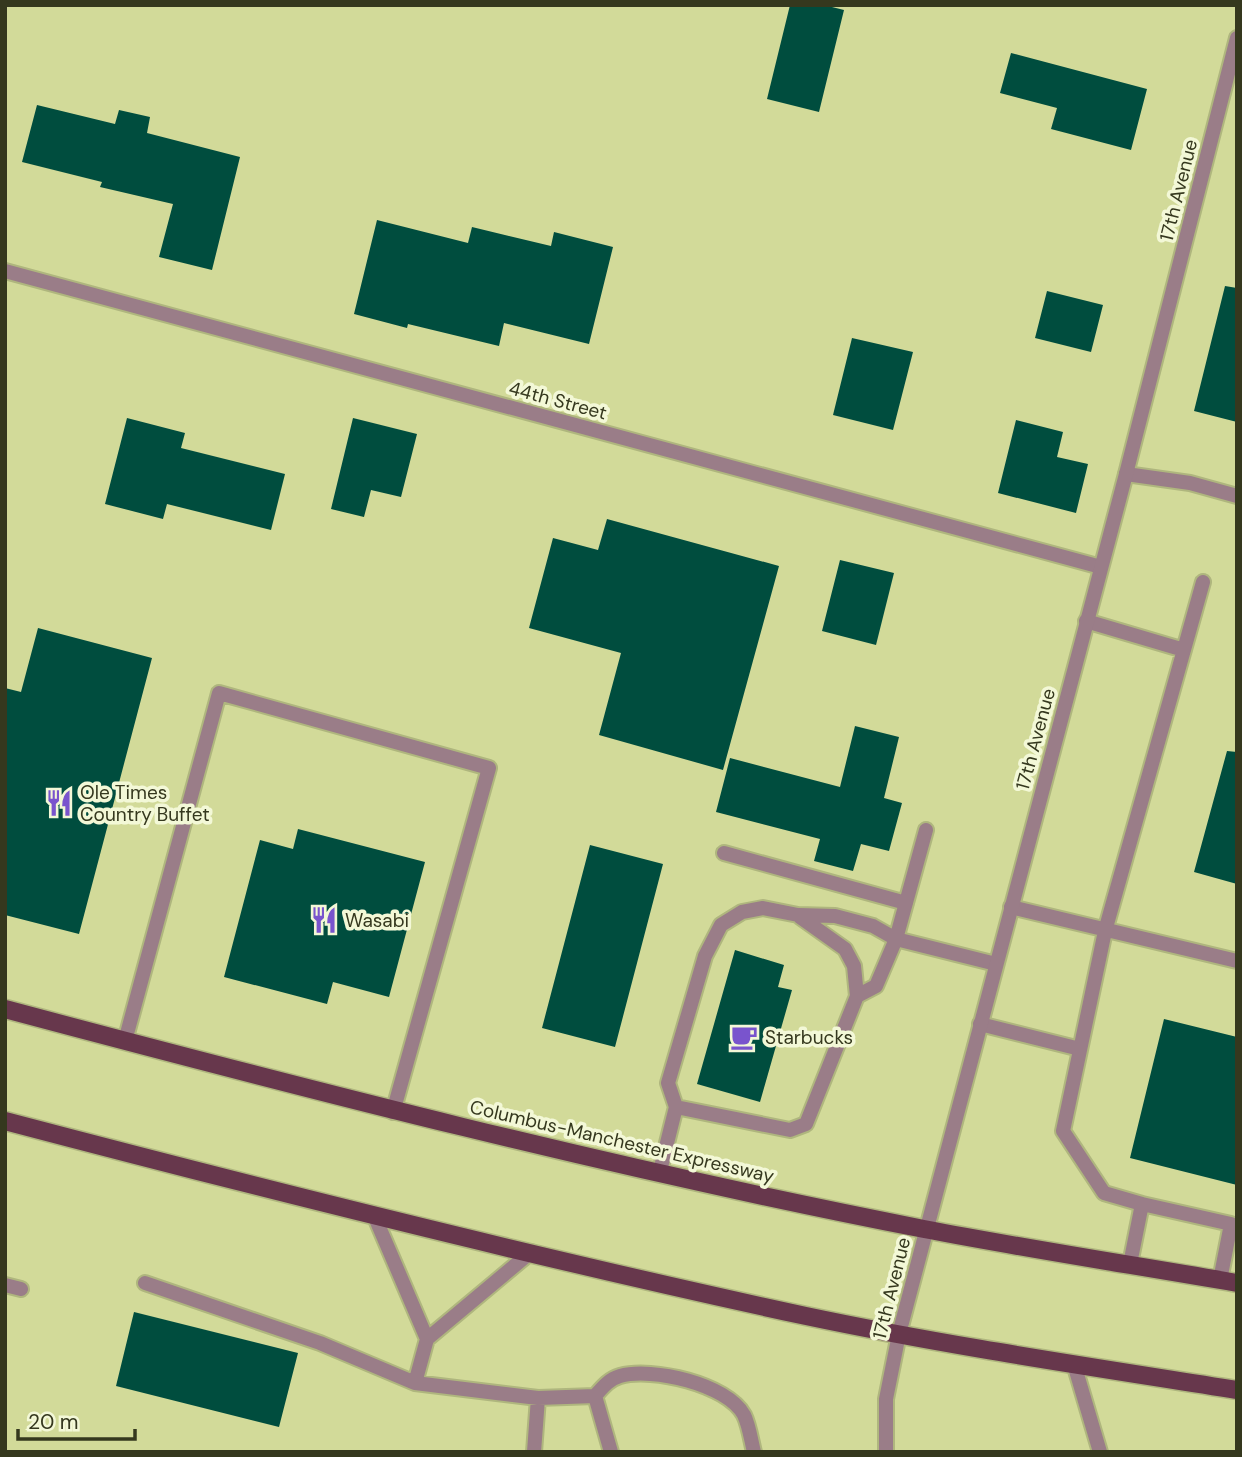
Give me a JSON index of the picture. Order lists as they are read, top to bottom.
{
  "streets": {
    "main road": ["Columbus-Manchester Expressway"],
    "street": ["17th Avenue", "44th Street"]
  },
  "crossings": [
    ["17th Avenue", "44th Street"],
    ["17th Avenue", "Columbus-Manchester Expressway"]
  ],
  "places": {
    "restaurant": ["Ole Times Country Buffet", "Wasabi"],
    "cafe": ["Starbucks"]
  },
  "scale_bar": "20 m"
}
